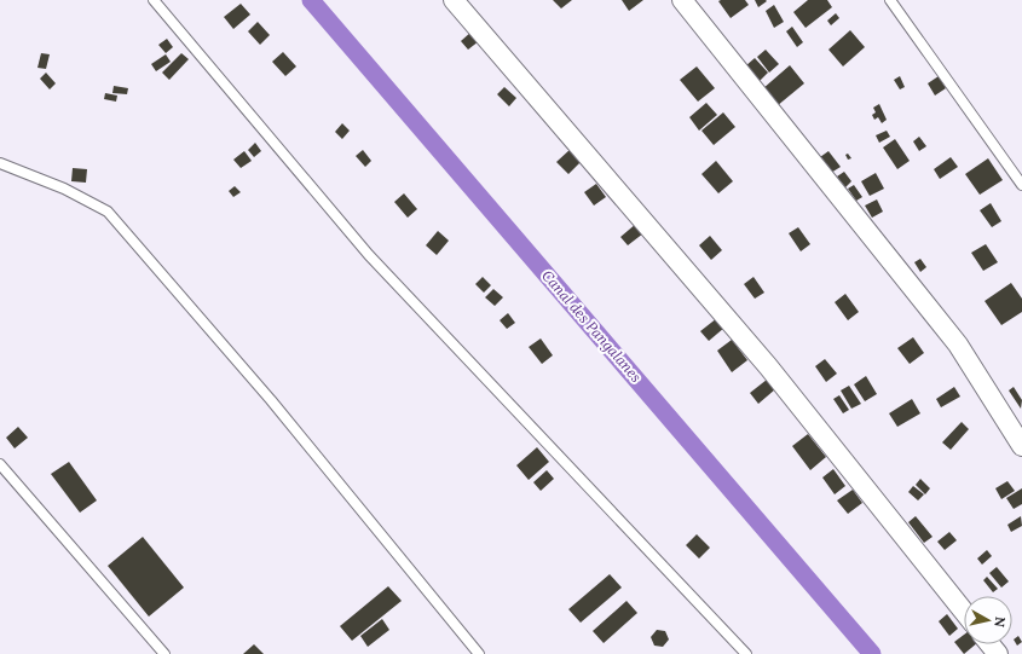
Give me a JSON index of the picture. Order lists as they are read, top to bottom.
{
  "water": ["Canal des Pangalanes"],
  "north": "right"
}
